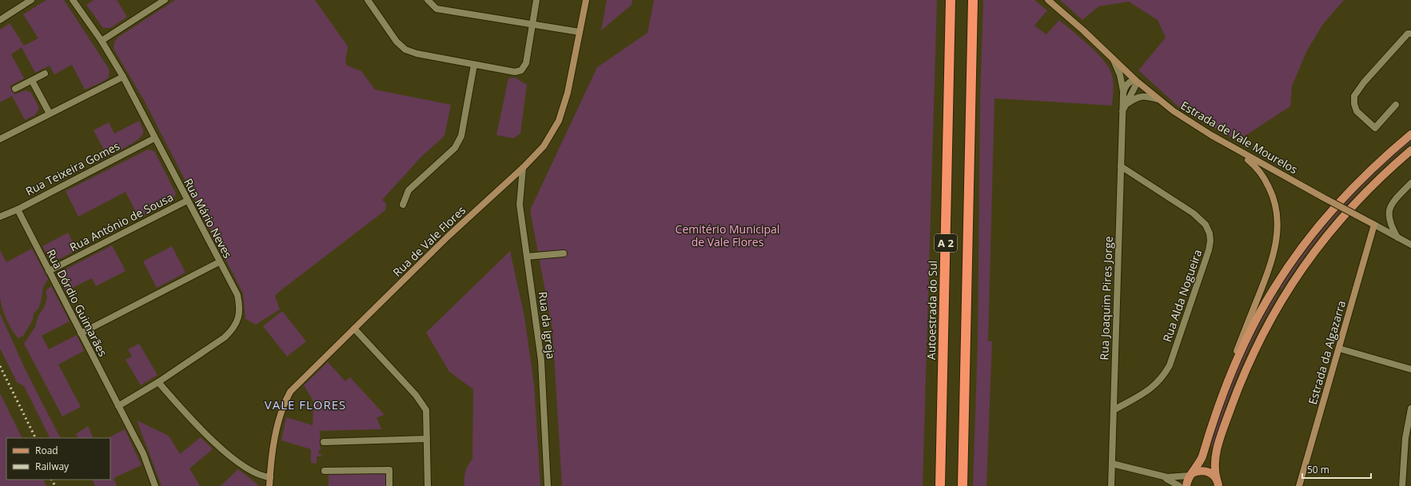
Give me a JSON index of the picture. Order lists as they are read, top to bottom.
{
  "streets": {
    "highway": ["A 2", "Autoestrada do Sul"],
    "main road": ["Estrada de Vale Mourelos", "Rua de Vale Flores", "Estrada da Algazarra"],
    "street": [
      "Rua Teixeira Gomes",
      "Rua Mário Neves",
      "Rua António de Sousa",
      "Rua Alda Nogueira",
      "Rua Joaquim Pires Jorge",
      "Rua Dórdio Guimarães",
      "Rua da Igreja"
    ]
  },
  "crossings": [
    ["Estrada de Vale Mourelos", "Rua Joaquim Pires Jorge"],
    ["Estrada de Vale Mourelos", "Estrada da Algazarra"],
    ["Rua Teixeira Gomes", "Rua Mário Neves"],
    ["Rua Teixeira Gomes", "Rua Dórdio Guimarães"],
    ["Rua Mário Neves", "Rua António de Sousa"],
    ["Rua Mário Neves", "Rua Dórdio Guimarães"],
    ["Rua António de Sousa", "Rua Dórdio Guimarães"],
    ["Rua de Vale Flores", "Rua da Igreja"],
    ["Rua Alda Nogueira", "Rua Joaquim Pires Jorge"]
  ],
  "districts": ["VALE FLORES"],
  "parks": ["Cemitério Municipal de Vale Flores"],
  "legend": ["Road", "Railway"],
  "scale_bar": "50 m"
}
